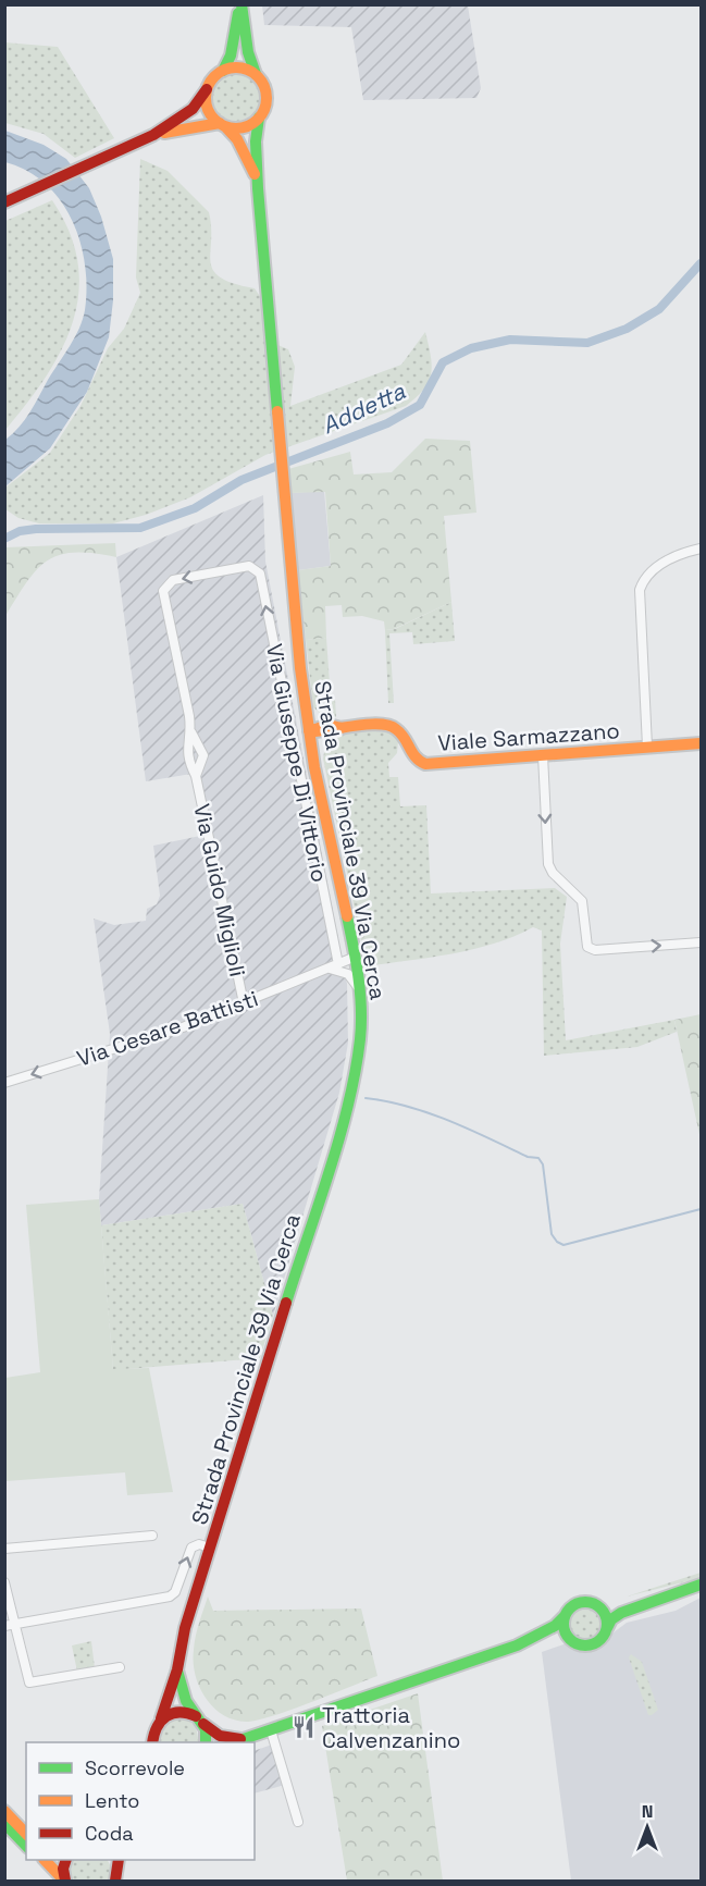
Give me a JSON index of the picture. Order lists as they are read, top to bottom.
{
  "streets": {
    "main road": ["Viale Sarmazzano", "Strada Provinciale 39 Via Cerca"],
    "street": ["Via Giuseppe Di Vittorio", "Via Guido Miglioli", "Via Cesare Battisti"]
  },
  "crossings": [
    ["Viale Sarmazzano", "Strada Provinciale 39 Via Cerca"],
    ["Via Giuseppe Di Vittorio", "Via Guido Miglioli"],
    ["Via Giuseppe Di Vittorio", "Via Cesare Battisti"],
    ["Strada Provinciale 39 Via Cerca", "Via Cesare Battisti"],
    ["Via Guido Miglioli", "Via Cesare Battisti"]
  ],
  "one_way": ["Via Giuseppe Di Vittorio", "Via Cesare Battisti"],
  "water": ["Addetta"],
  "places": {
    "restaurant": ["Trattoria Calvenzanino"]
  },
  "legend": ["Scorrevole", "Lento", "Coda"],
  "north": "top"
}
